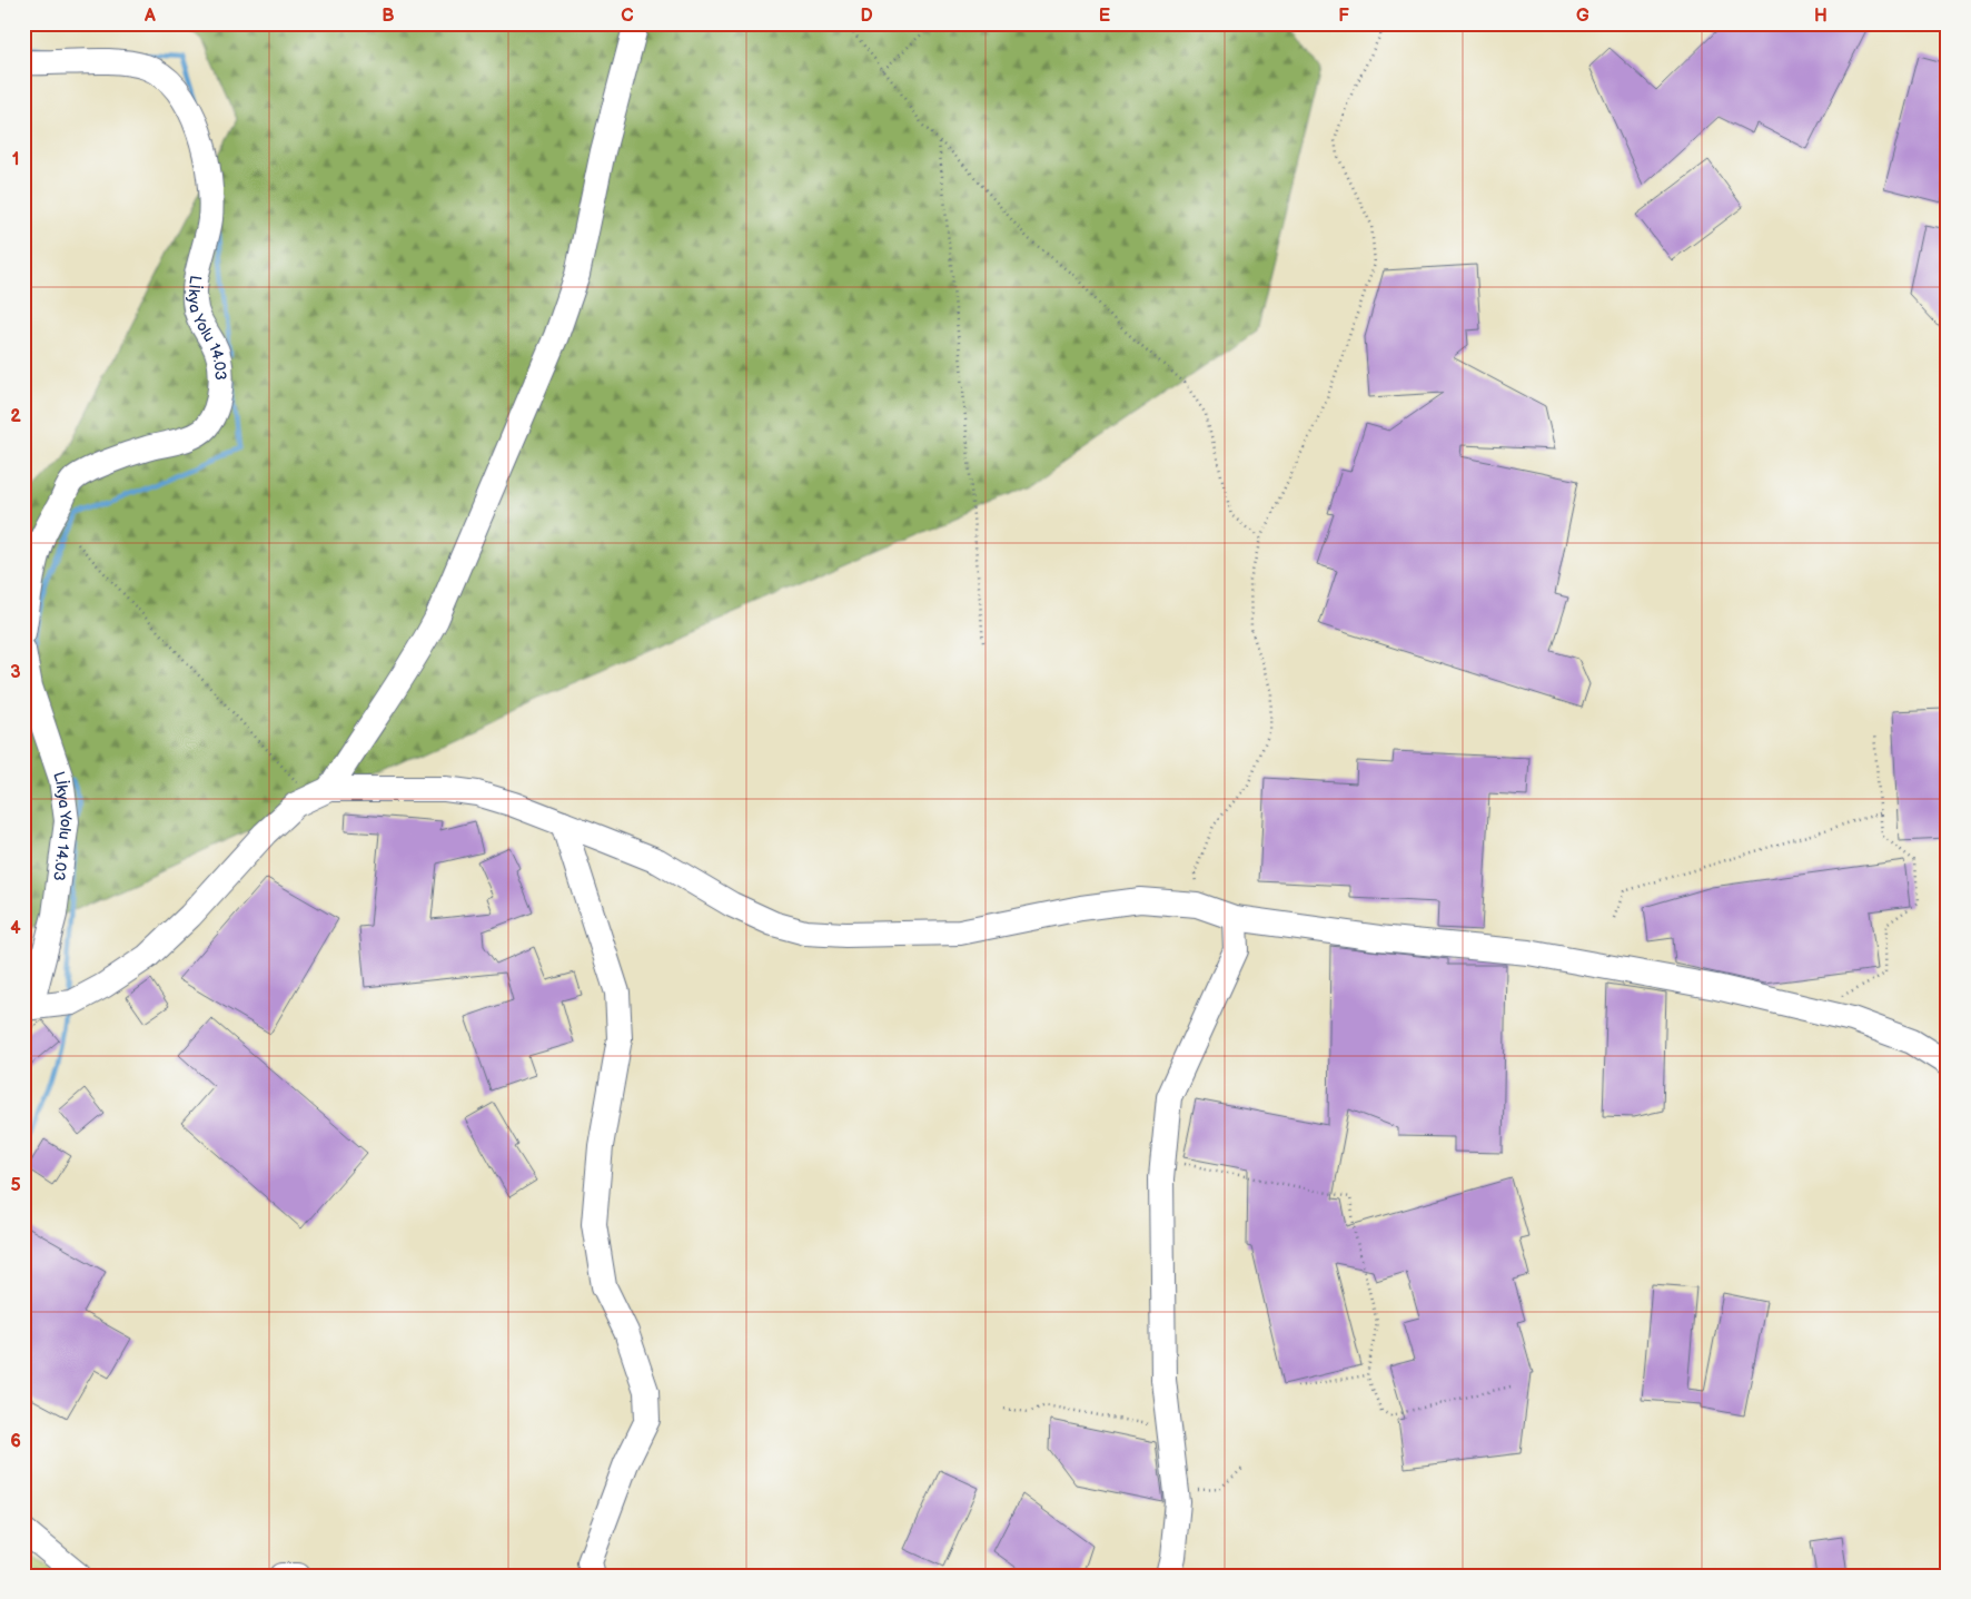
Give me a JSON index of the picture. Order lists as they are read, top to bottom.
{
  "streets": {
    "street": ["Lİkya Yolu 14.03"]
  },
  "grid": {
    "columns": [
      "A",
      "B",
      "C",
      "D",
      "E",
      "F",
      "G",
      "H"
    ],
    "rows": [
      "1",
      "2",
      "3",
      "4",
      "5",
      "6"
    ]
  }
}
